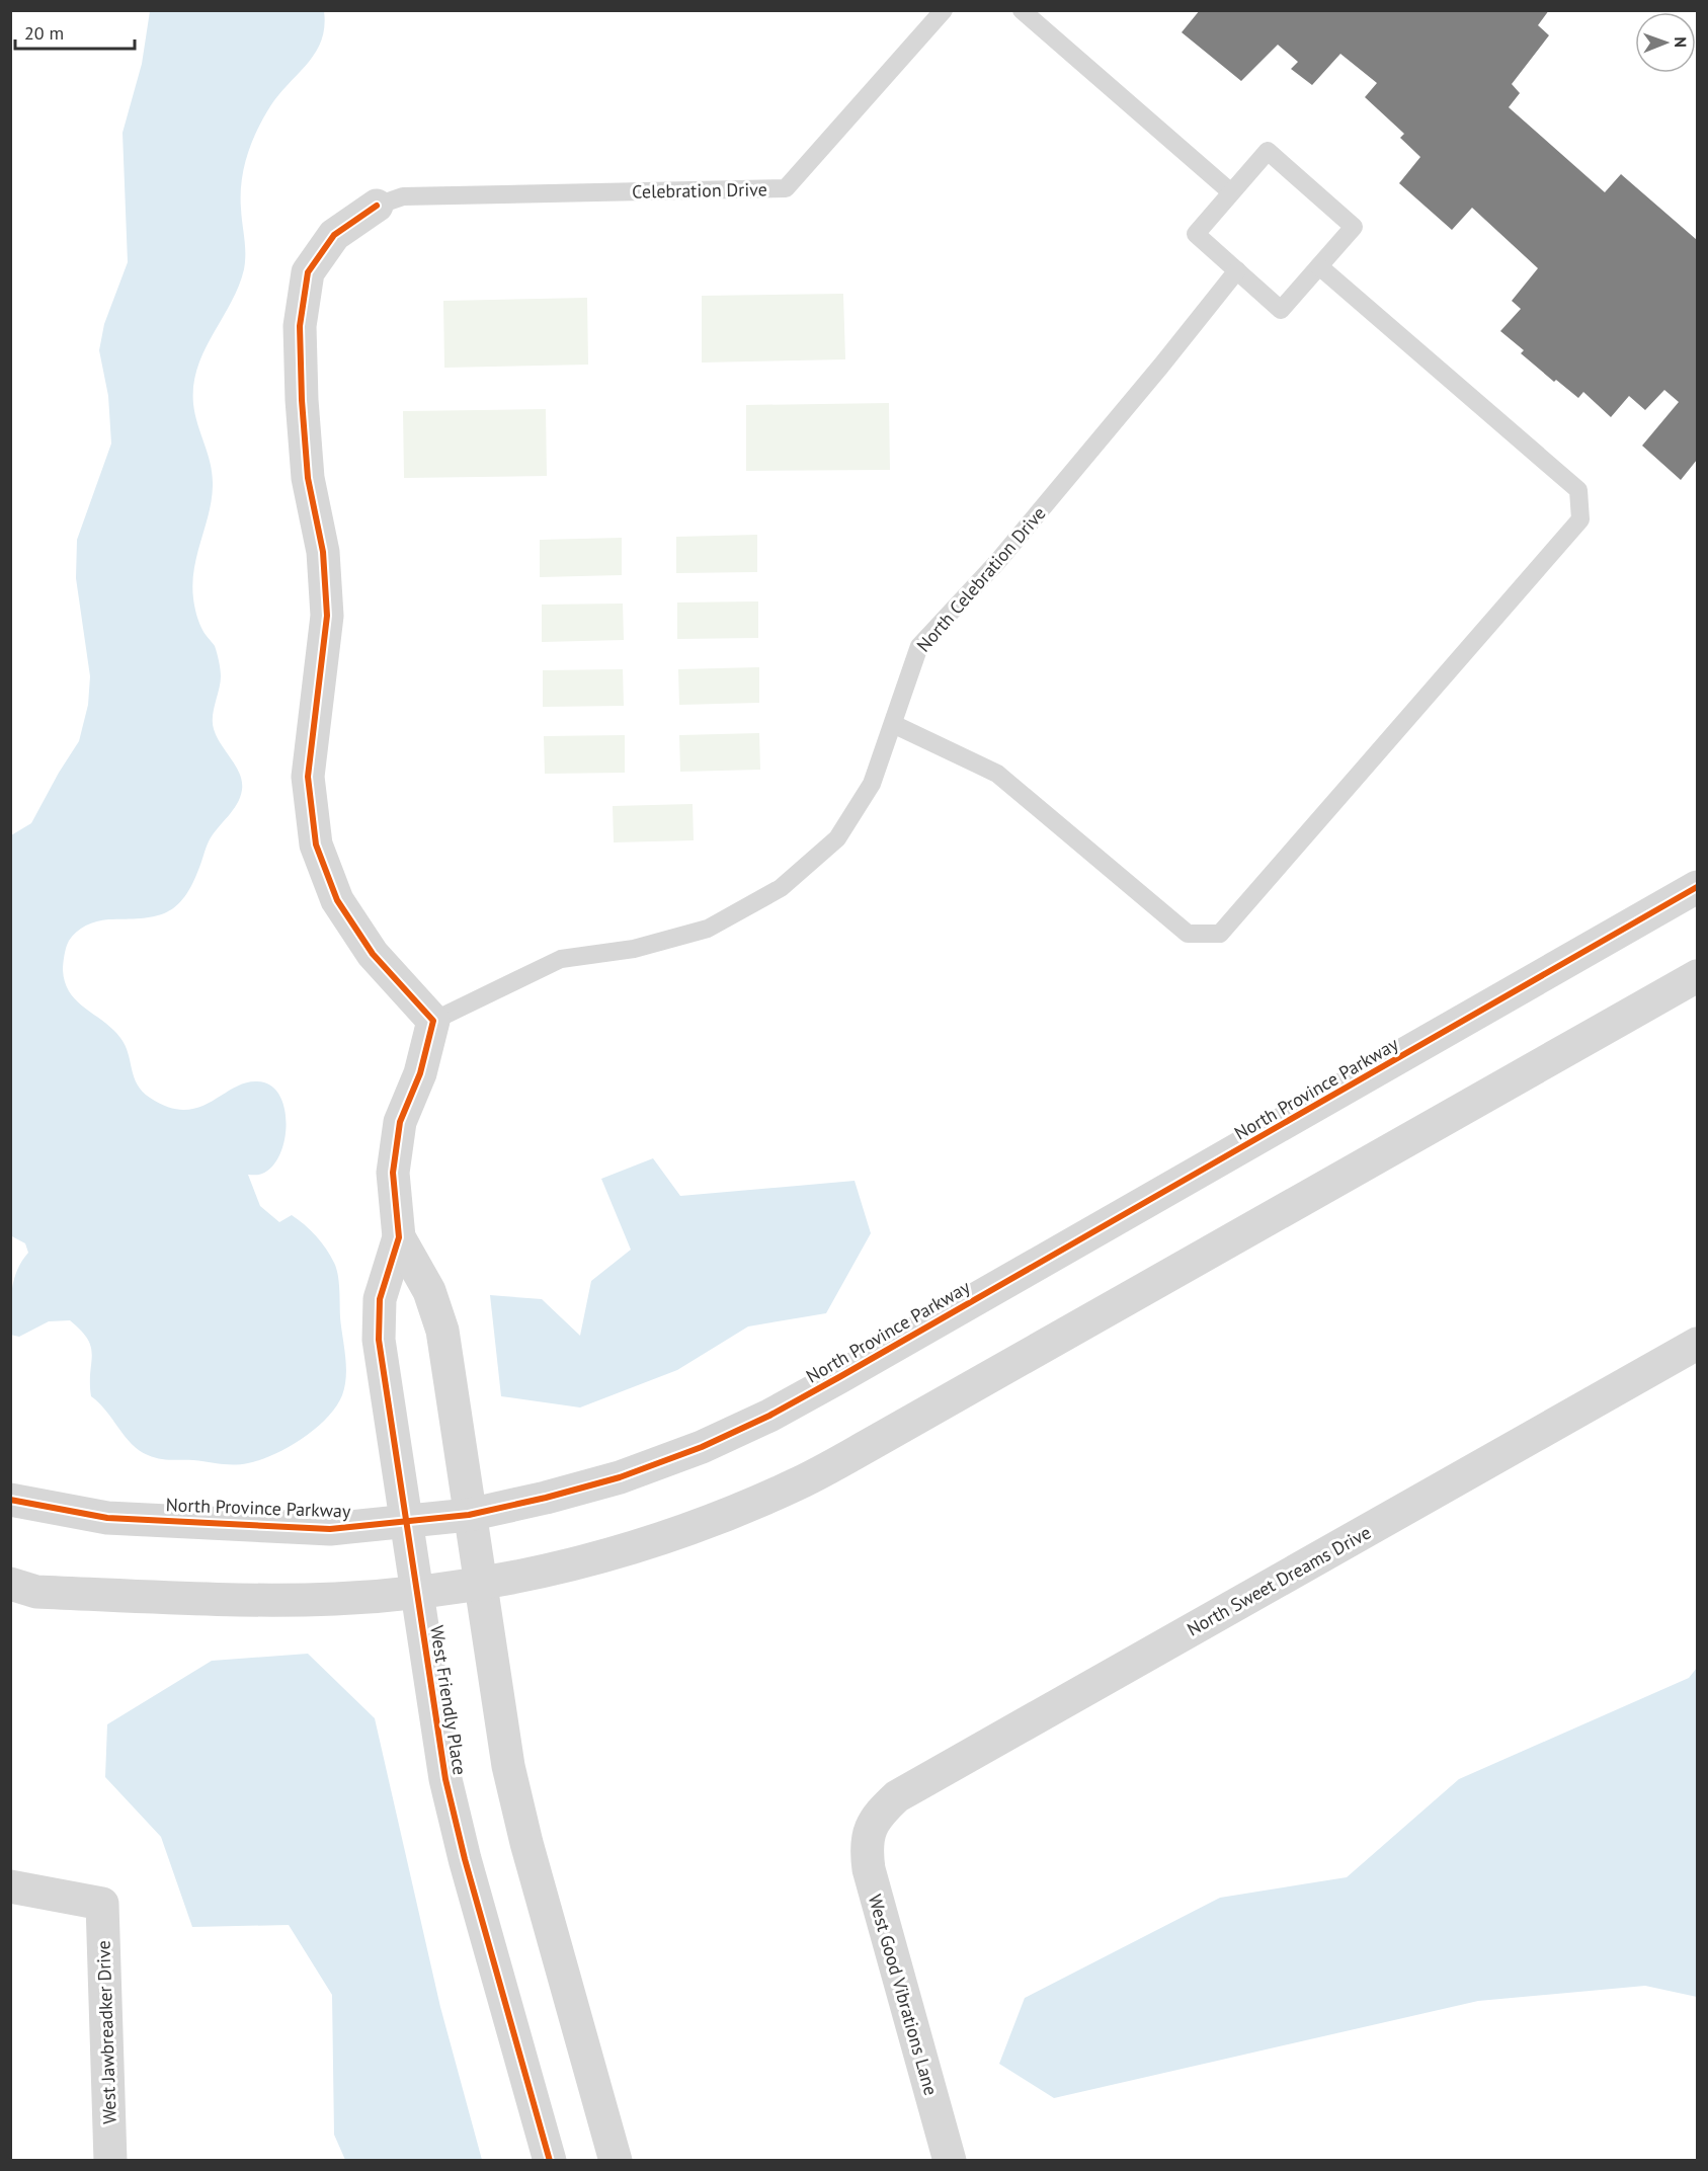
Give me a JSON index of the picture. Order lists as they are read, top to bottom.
{
  "streets": {
    "street": [
      "North Province Parkway",
      "North Sweet Dreams Drive",
      "West Friendly Place",
      "West Good Vibrations Lane",
      "West Jawbreadker Drive"
    ],
    "lane": ["Celebration Drive", "North Celebration Drive"]
  },
  "crossings": [
    ["North Province Parkway", "West Friendly Place"],
    ["North Sweet Dreams Drive", "West Good Vibrations Lane"]
  ],
  "scale_bar": "20 m",
  "north": "right"
}
